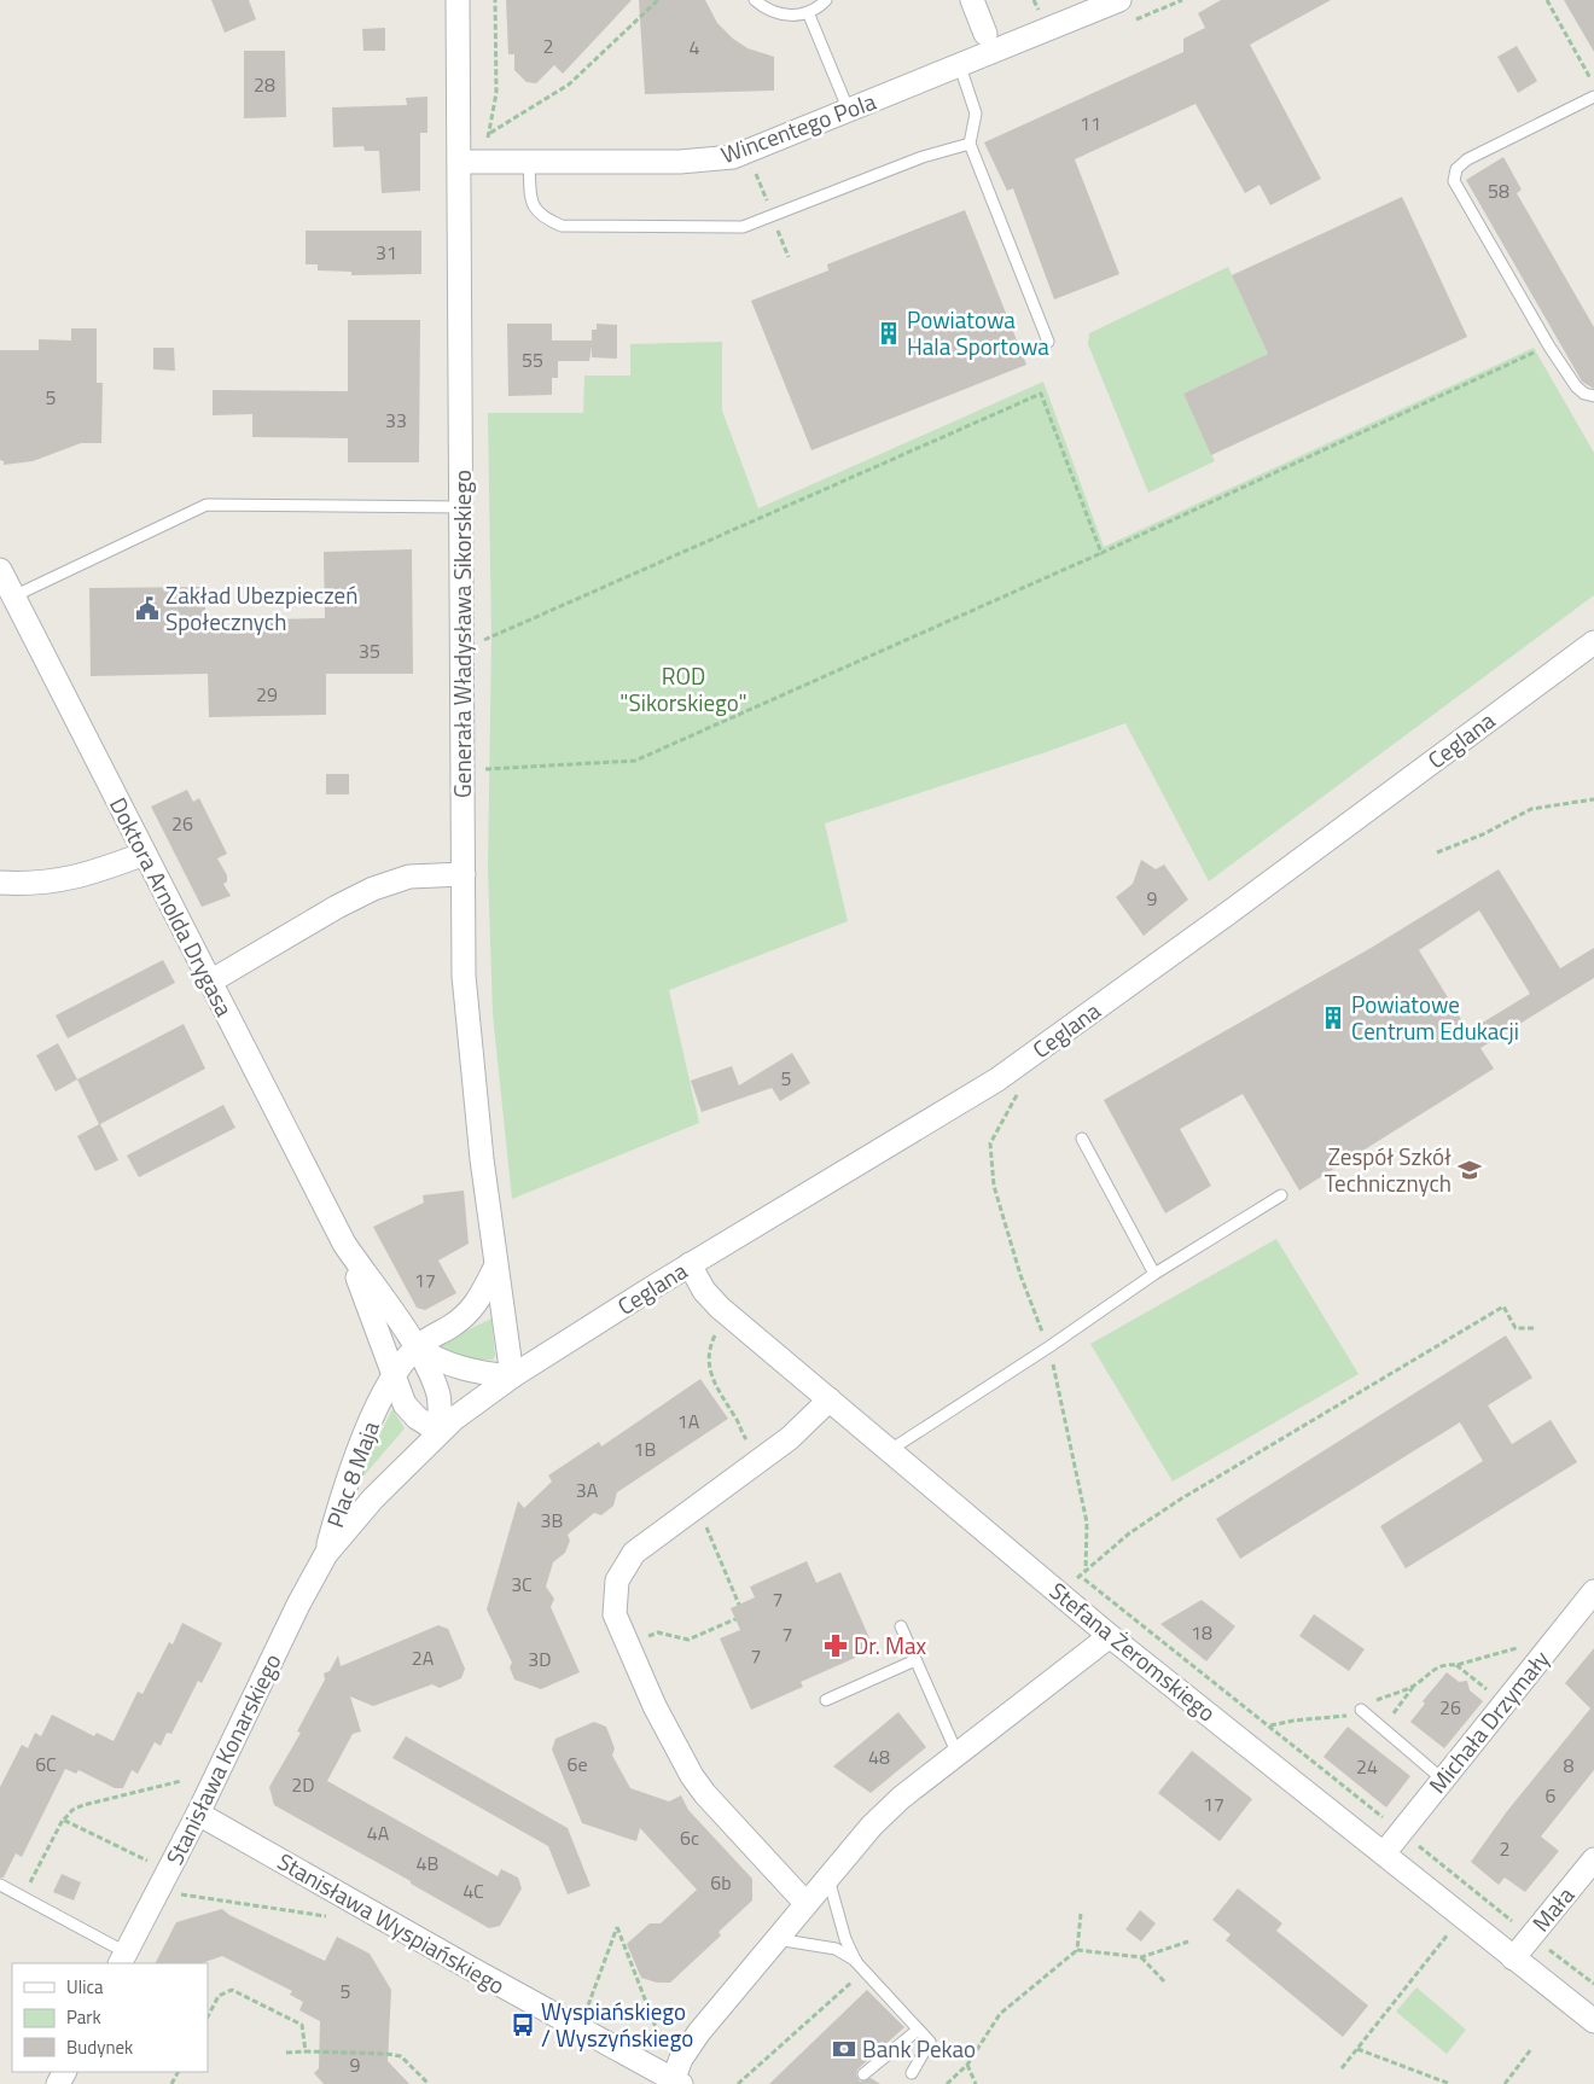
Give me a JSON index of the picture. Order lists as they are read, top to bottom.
{
  "streets": {
    "street": [
      "Wincentego Pola",
      "Generała Władysława Sikorskiego",
      "Ceglana",
      "Doktora Arnolda Drygasa",
      "Plac 8 Maja",
      "Stefana Żeromskiego",
      "Michała Drzymały",
      "Stanisława Konarskiego",
      "Mała",
      "Stanisława Wyspiańskiego"
    ]
  },
  "crossings": [
    ["Wincentego Pola", "Generała Władysława Sikorskiego"],
    ["Generała Władysława Sikorskiego", "Plac 8 Maja"],
    ["Ceglana", "Plac 8 Maja"],
    ["Ceglana", "Stefana Żeromskiego"],
    ["Doktora Arnolda Drygasa", "Plac 8 Maja"],
    ["Plac 8 Maja", "Stanisława Konarskiego"],
    ["Stefana Żeromskiego", "Michała Drzymały"],
    ["Stefana Żeromskiego", "Mała"],
    ["Stanisława Konarskiego", "Stanisława Wyspiańskiego"]
  ],
  "parks": ["ROD \"Sikorskiego\""],
  "places": {
    "building": ["Powiatowa Hala Sportowa", "Powiatowe Centrum Edukacji"],
    "public building": ["Zakład Ubezpieczeń Społecznych"],
    "school or university": ["Zespół Szkół Technicznych"],
    "pharmacy": ["Dr. Max"],
    "bus stop": ["Wyspiańskiego / Wyszyńskiego"],
    "bank": ["Bank Pekao"]
  },
  "house_numbers": [
    "2",
    "4",
    "28",
    "11",
    "58",
    "31",
    "55",
    "5",
    "33",
    "35",
    "29",
    "26",
    "9",
    "5",
    "17",
    "1A",
    "1B",
    "3A",
    "3B",
    "3C",
    "7",
    "18",
    "7",
    "7",
    "2A",
    "3D",
    "26",
    "48",
    "6C",
    "6e",
    "8",
    "24",
    "2D",
    "6",
    "17",
    "4A",
    "6c",
    "2",
    "4B",
    "6b",
    "4C",
    "5",
    "9"
  ],
  "legend": ["Ulica", "Park", "Budynek"]
}
